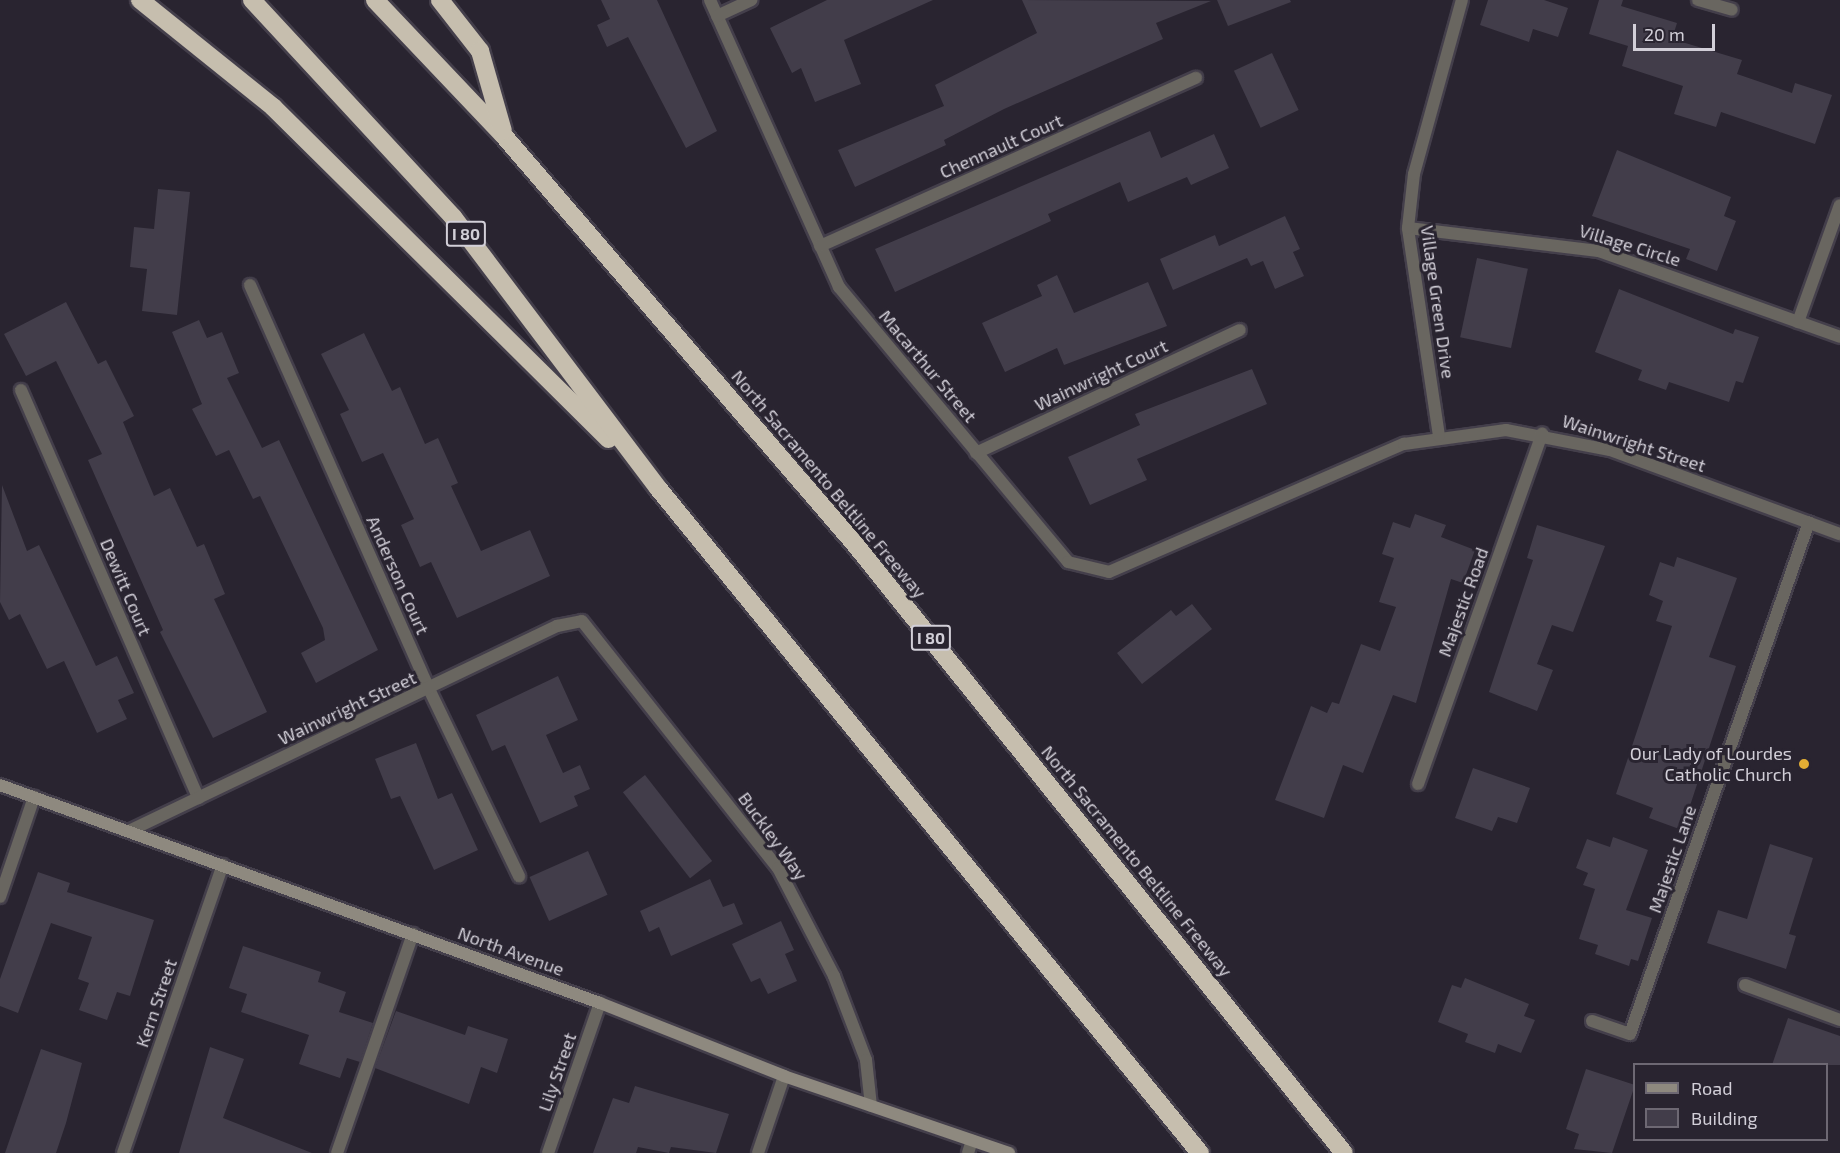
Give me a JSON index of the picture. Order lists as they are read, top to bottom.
{
  "streets": {
    "highway": ["I 80", "North Sacramento Beltline Freeway"],
    "street": [
      "Chennault Court",
      "Village Circle",
      "Village Green Drive",
      "Macarthur Street",
      "Wainwright Court",
      "Wainwright Street",
      "Anderson Court",
      "Dewitt Court",
      "Majestic Road",
      "Buckley Way",
      "Majestic Lane",
      "North Avenue",
      "Kern Street",
      "Lily Street"
    ]
  },
  "crossings": [
    ["Chennault Court", "Macarthur Street"],
    ["Village Circle", "Village Green Drive"],
    ["Village Green Drive", "Wainwright Street"],
    ["Macarthur Street", "Wainwright Court"],
    ["Macarthur Street", "Wainwright Street"],
    ["Wainwright Street", "Anderson Court"],
    ["Wainwright Street", "Dewitt Court"],
    ["Wainwright Street", "Majestic Road"],
    ["Wainwright Street", "Buckley Way"],
    ["Wainwright Street", "Majestic Lane"],
    ["Wainwright Street", "North Avenue"],
    ["Buckley Way", "North Avenue"],
    ["North Avenue", "Kern Street"],
    ["North Avenue", "Lily Street"]
  ],
  "places": ["Our Lady of Lourdes Catholic Church"],
  "legend": ["Road", "Building"],
  "scale_bar": "20 m"
}
